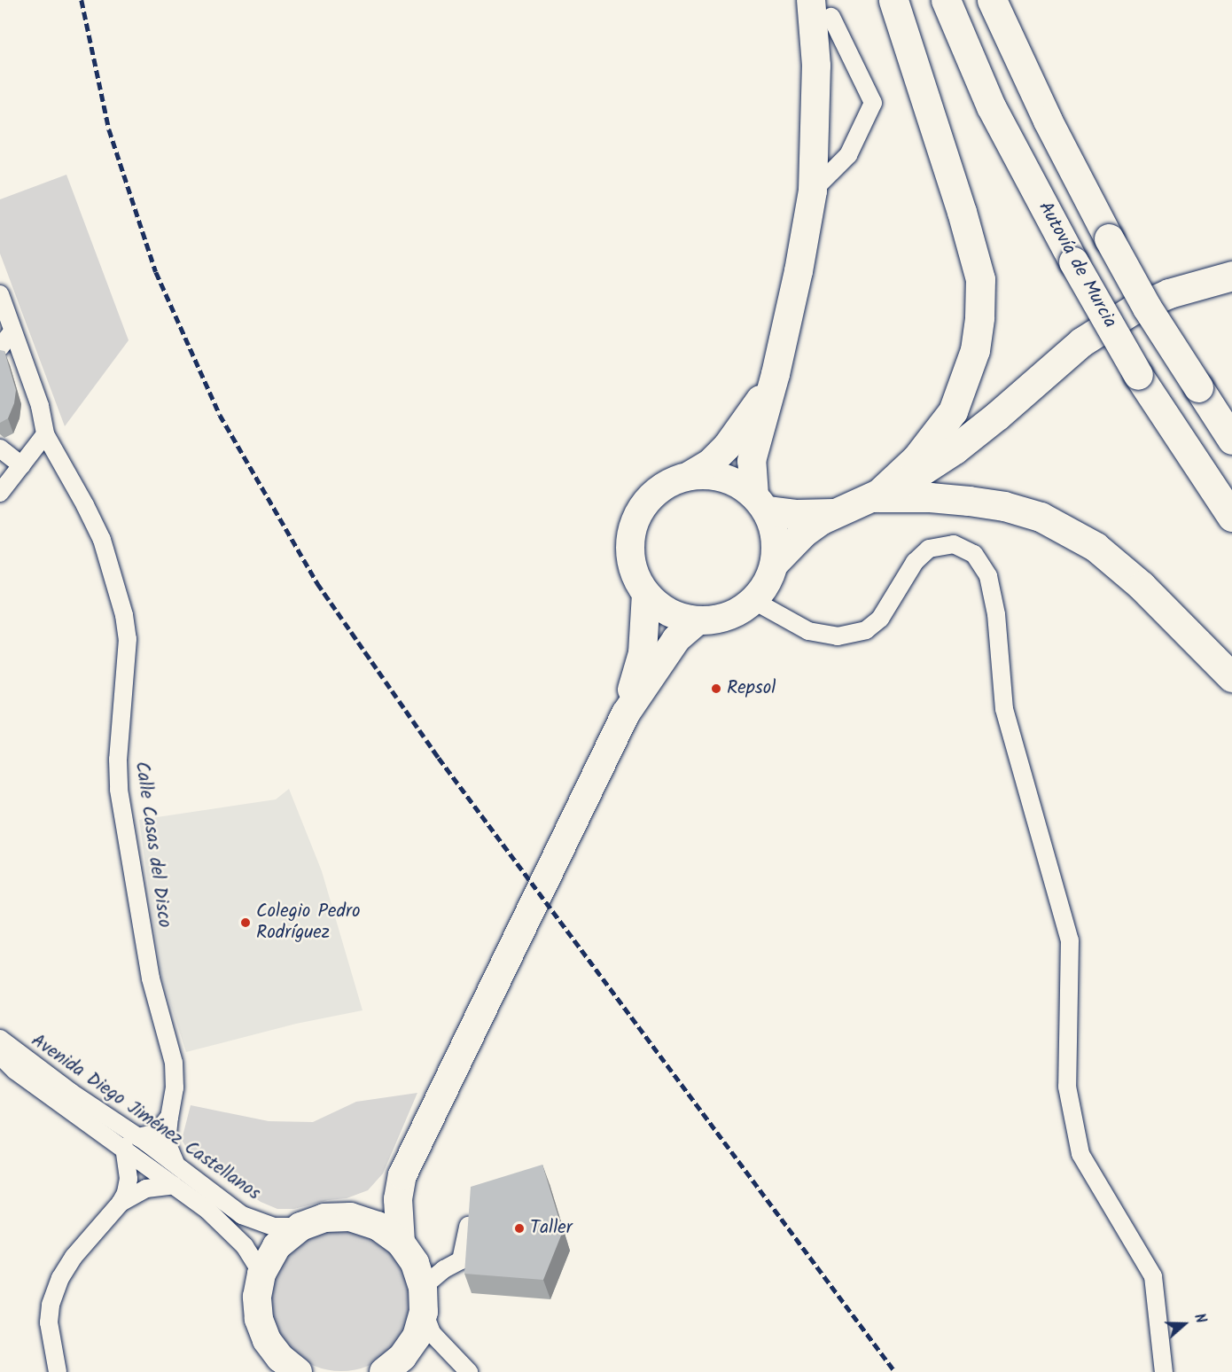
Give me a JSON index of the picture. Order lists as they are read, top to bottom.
{
  "streets": {
    "highway": ["Autovía de Murcia"],
    "street": ["Calle Casas del Disco", "Avenida Diego Jiménez Castellanos"]
  },
  "crossings": [
    ["Calle Casas del Disco", "Avenida Diego Jiménez Castellanos"]
  ],
  "places": ["Repsol", "Colegio Pedro Rodríguez", "Taller"],
  "north": "right"
}
